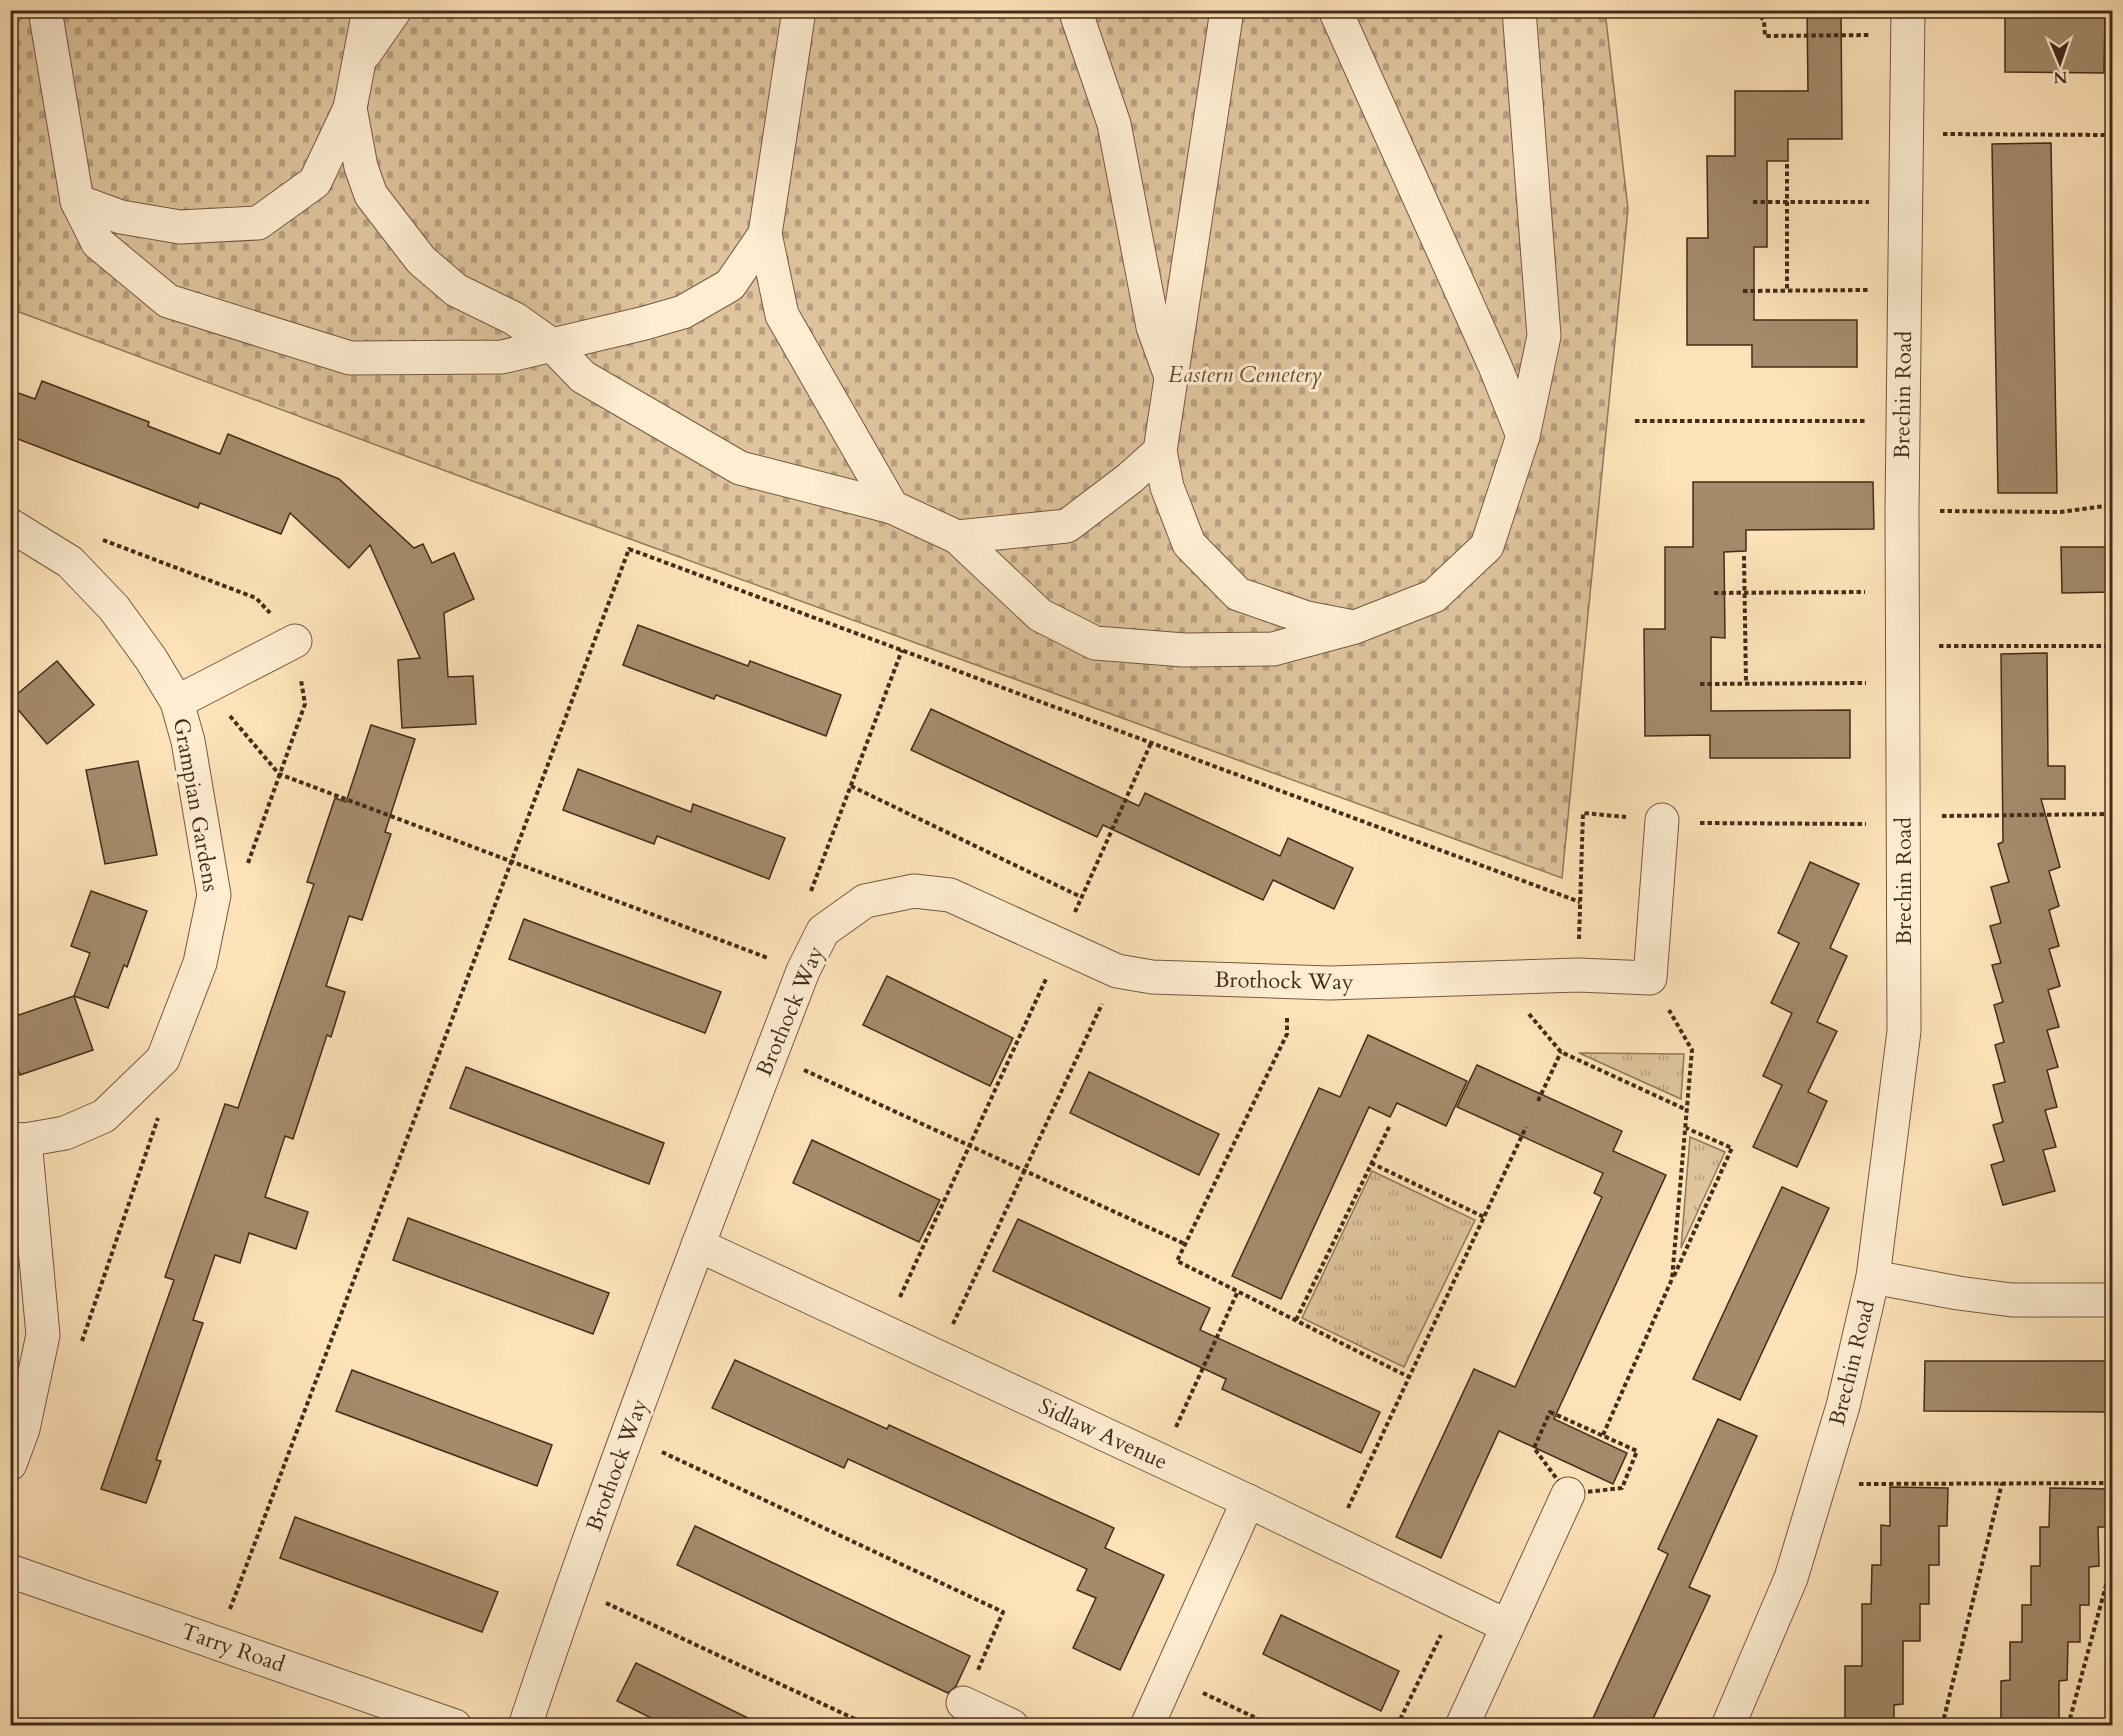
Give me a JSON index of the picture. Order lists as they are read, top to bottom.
{
  "streets": {
    "street": [
      "Brechin Road",
      "Grampian Gardens",
      "Brothock Way",
      "Sidlaw Avenue",
      "Tarry Road"
    ]
  },
  "crossings": [
    ["Brothock Way", "Sidlaw Avenue"]
  ],
  "parks": ["Eastern Cemetery"],
  "north": "bottom"
}
